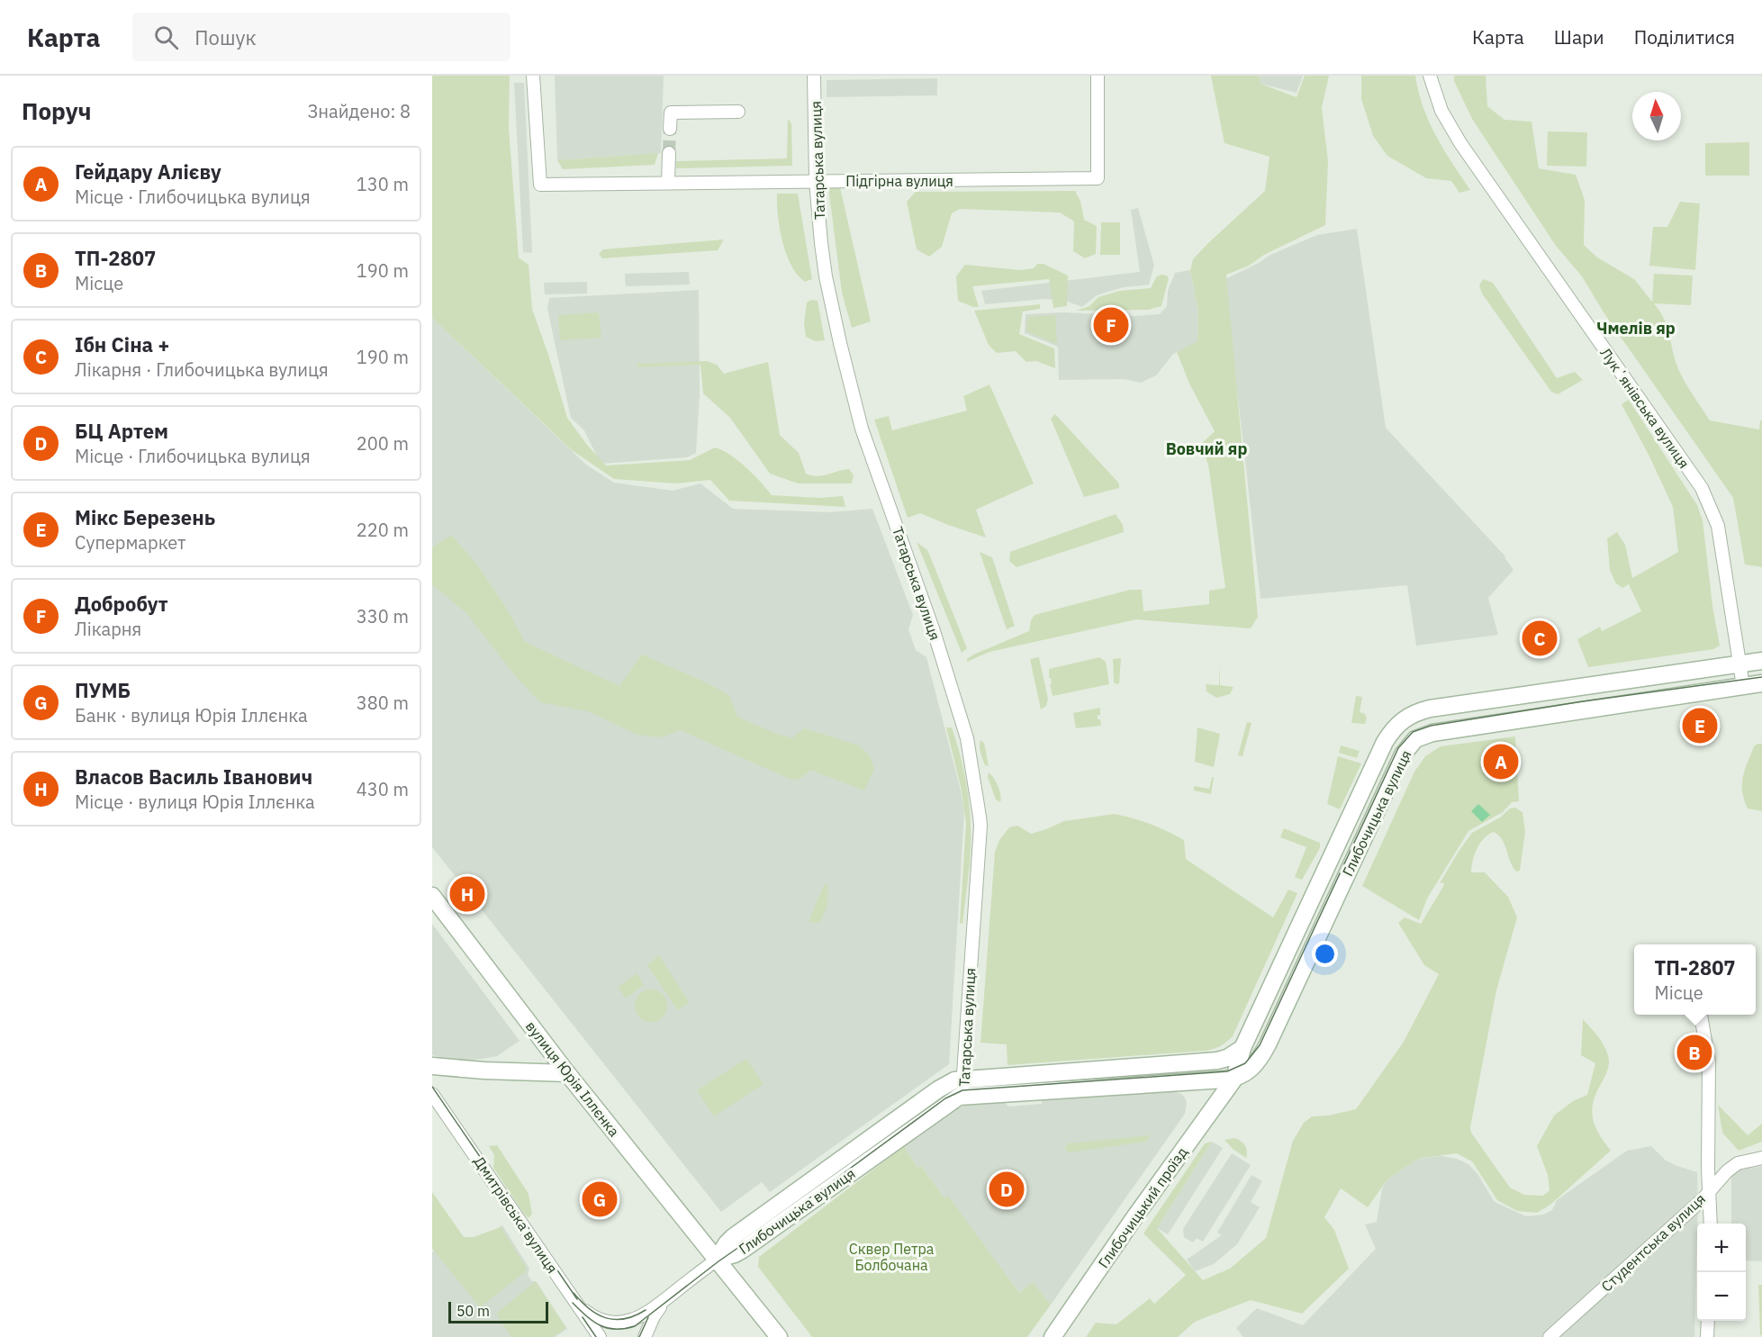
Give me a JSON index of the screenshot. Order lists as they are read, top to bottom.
{
  "streets": {
    "main road": ["Глибочицька вулиця", "вулиця Юрія Іллєнка", "Глибочицький проїзд"],
    "street": [
      "Татарська вулиця",
      "Підгірна вулиця",
      "Лукʼянівська вулиця",
      "Дмитрівська вулиця",
      "Студентська вулиця"
    ]
  },
  "crossings": [
    ["Татарська вулиця", "Підгірна вулиця"],
    ["Татарська вулиця", "Глибочицька вулиця"],
    ["Лукʼянівська вулиця", "Глибочицька вулиця"],
    ["Глибочицька вулиця", "вулиця Юрія Іллєнка"],
    ["Глибочицька вулиця", "Глибочицький проїзд"]
  ],
  "districts": ["Чмелів яр", "Вовчий яр"],
  "parks": ["Сквер Петра Болбочана"],
  "scale_bar": "50 m",
  "north": "top",
  "page": {
    "header": "Карта",
    "search": "Пошук",
    "nav": ["Карта", "Шари", "Поділитися"],
    "heading": ["Поруч", "Знайдено: 8"],
    "list": [
      {
        "mark": "A",
        "name": "Гейдару Алієву",
        "note": "Місце · Глибочицька вулиця",
        "value": "130 m"
      },
      {
        "mark": "B",
        "name": "ТП-2807",
        "note": "Місце",
        "value": "190 m"
      },
      {
        "mark": "C",
        "name": "Ібн Сіна +",
        "note": "Лікарня · Глибочицька вулиця",
        "value": "190 m"
      },
      {
        "mark": "D",
        "name": "БЦ Артем",
        "note": "Місце · Глибочицька вулиця",
        "value": "200 m"
      },
      {
        "mark": "E",
        "name": "Мікс Березень",
        "note": "Супермаркет",
        "value": "220 m"
      },
      {
        "mark": "F",
        "name": "Добробут",
        "note": "Лікарня",
        "value": "330 m"
      },
      {
        "mark": "G",
        "name": "ПУМБ",
        "note": "Банк · вулиця Юрія Іллєнка",
        "value": "380 m"
      },
      {
        "mark": "H",
        "name": "Власов Василь Іванович",
        "note": "Місце · вулиця Юрія Іллєнка",
        "value": "430 m"
      }
    ],
    "pins": [
      "F",
      "C",
      "E",
      "A",
      "H",
      "B",
      "D",
      "G"
    ],
    "popup": ["ТП-2807", "Місце"],
    "map_buttons": ["+", "−"],
    "scale": "50 m"
  }
}
